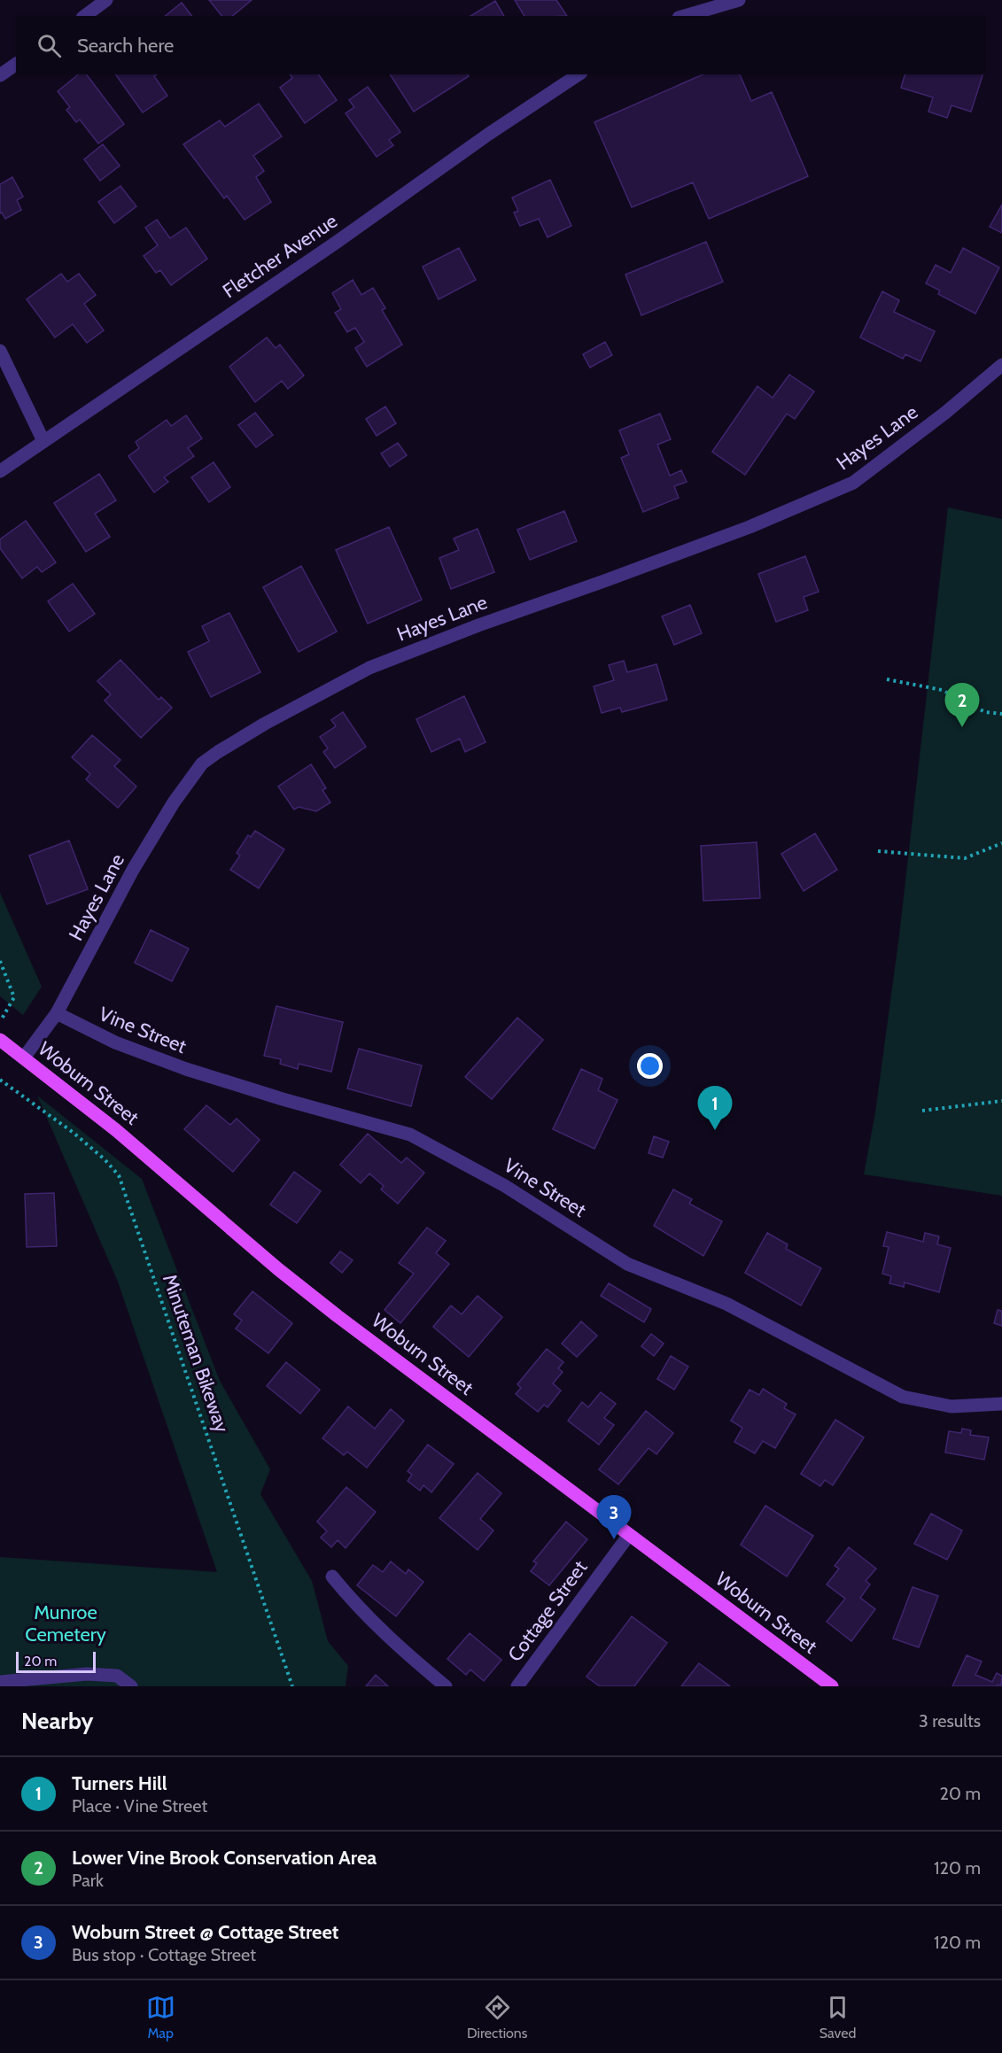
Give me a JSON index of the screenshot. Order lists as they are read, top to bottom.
{
  "streets": {
    "main road": ["Woburn Street"],
    "street": [
      "Fletcher Avenue",
      "Hayes Lane",
      "Vine Street",
      "Cottage Street"
    ],
    "path": ["Minuteman Bikeway"]
  },
  "crossings": [
    ["Hayes Lane", "Vine Street"],
    ["Hayes Lane", "Woburn Street"],
    ["Woburn Street", "Cottage Street"]
  ],
  "parks": ["Munroe Cemetery"],
  "scale_bar": "20 m",
  "page": {
    "search": "Search here",
    "pins": ["2", "1", "3"],
    "scale": "20 m",
    "heading": ["Nearby", "3 results"],
    "list": [
      {
        "mark": "1",
        "name": "Turners Hill",
        "note": "Place · Vine Street",
        "value": "20 m"
      },
      {
        "mark": "2",
        "name": "Lower Vine Brook Conservation Area",
        "note": "Park",
        "value": "120 m"
      },
      {
        "mark": "3",
        "name": "Woburn Street @ Cottage Street",
        "note": "Bus stop · Cottage Street",
        "value": "120 m"
      }
    ],
    "nav": ["Map", "Directions", "Saved"]
  }
}
